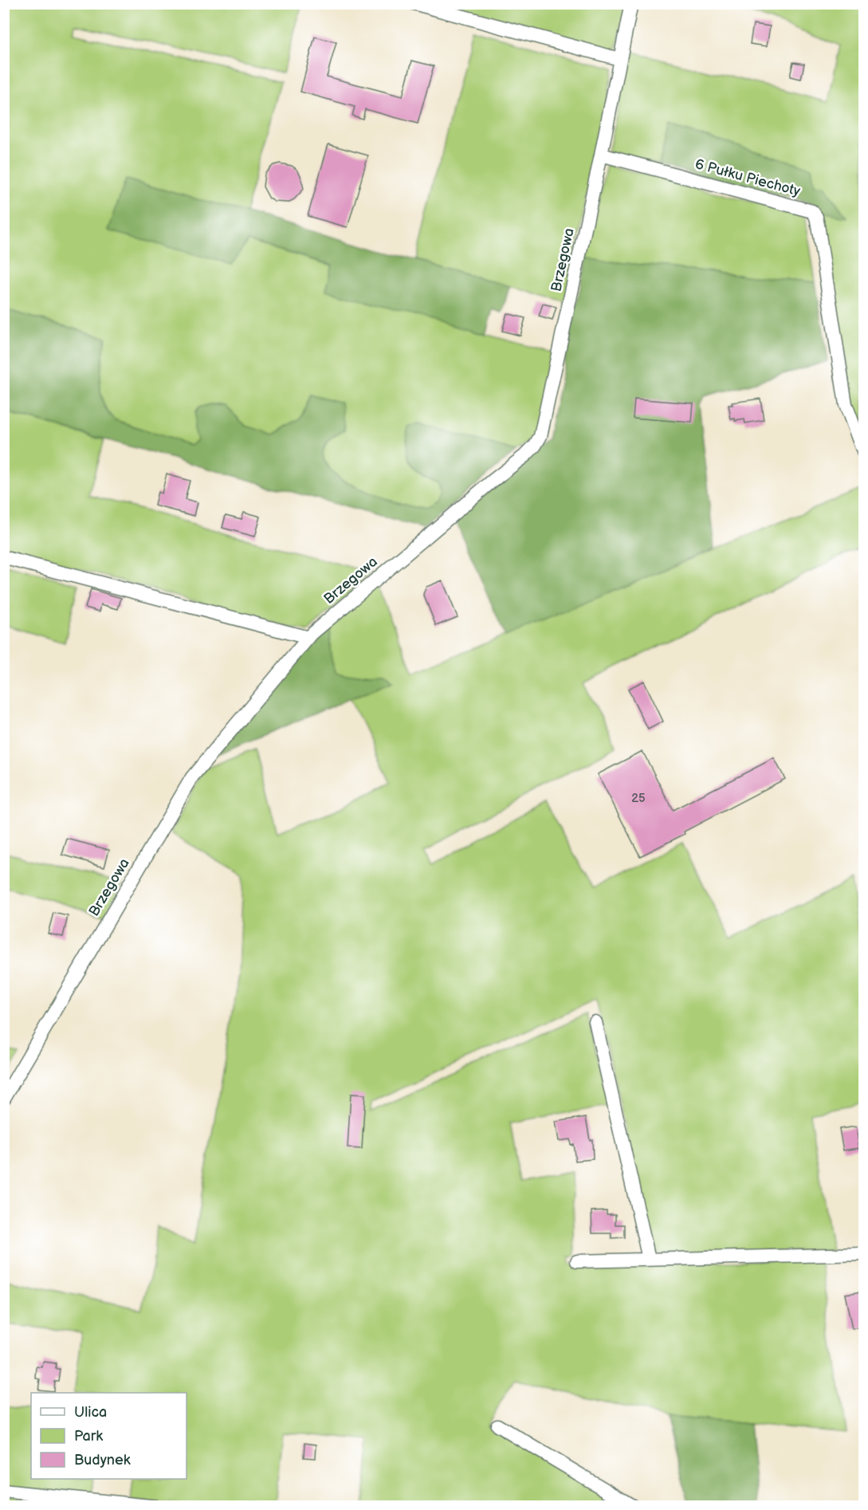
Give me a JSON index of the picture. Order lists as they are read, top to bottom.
{
  "streets": {
    "street": ["6 Pułku Piechoty", "Brzegowa"]
  },
  "crossings": [
    ["6 Pułku Piechoty", "Brzegowa"]
  ],
  "house_numbers": ["25"],
  "legend": ["Ulica", "Park", "Budynek"]
}
